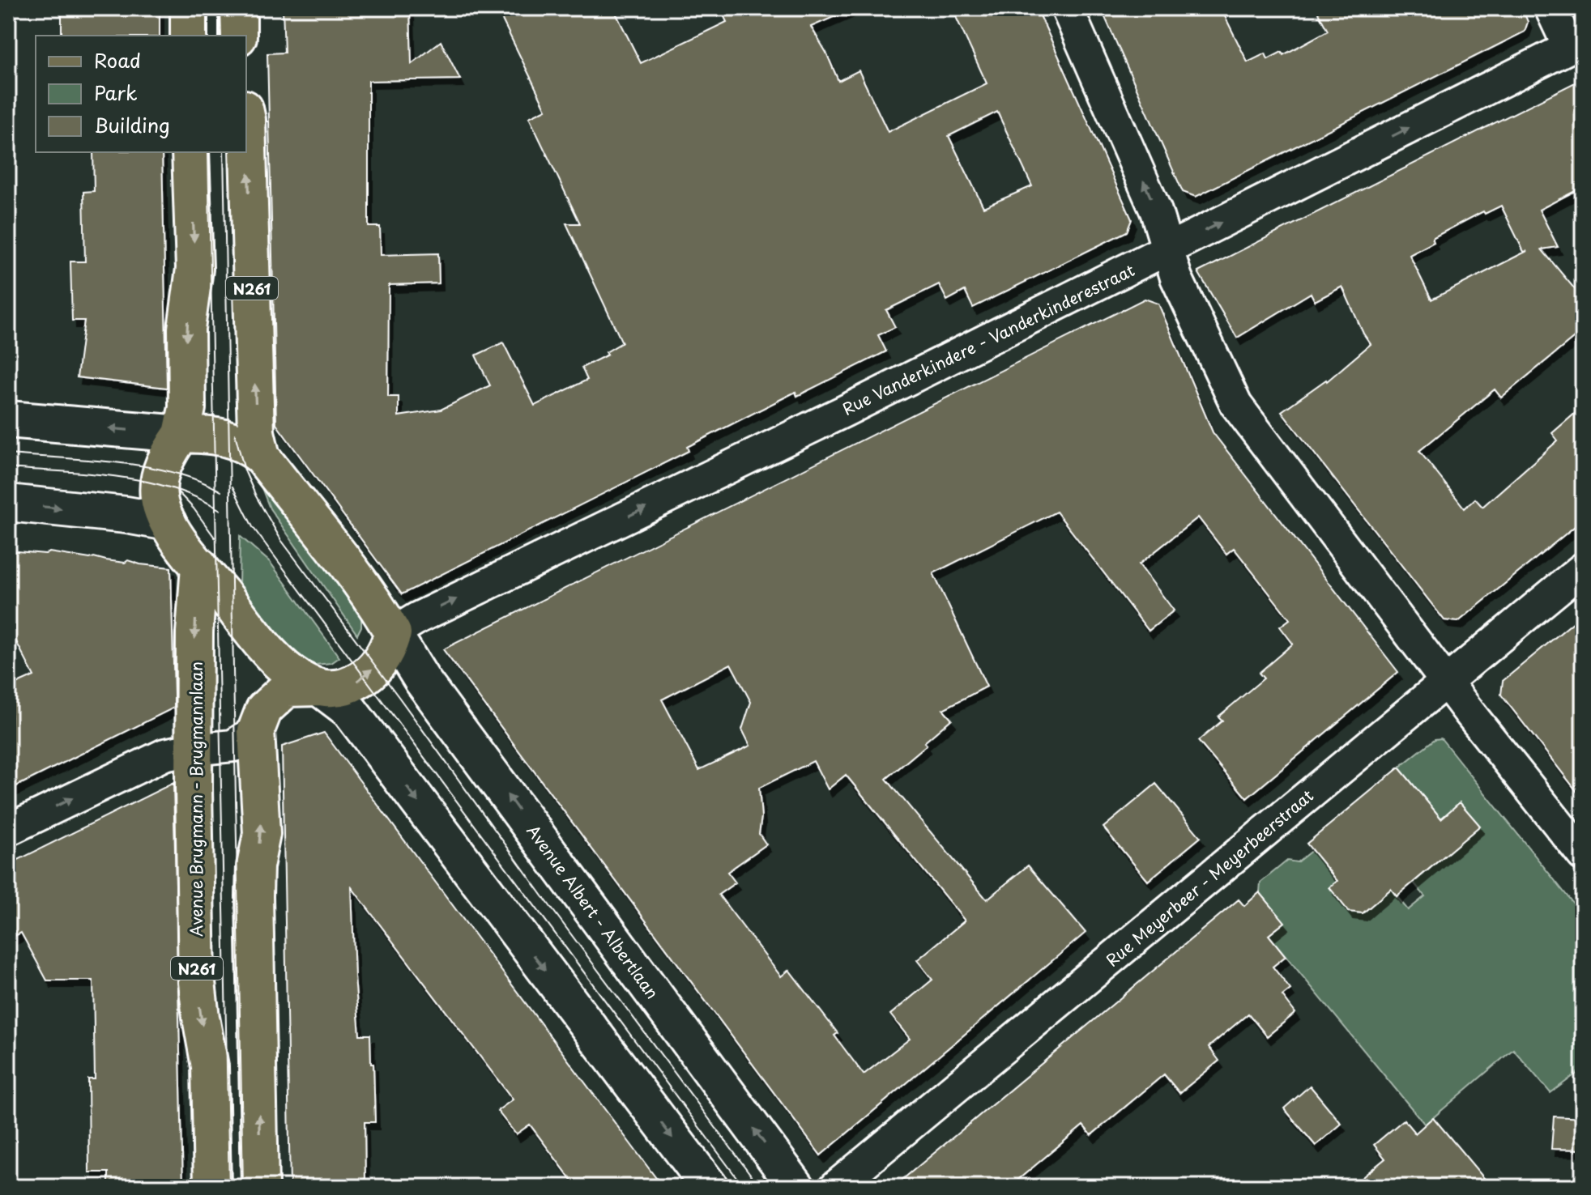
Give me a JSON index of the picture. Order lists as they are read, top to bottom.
{
  "streets": {
    "main road": ["N261", "Avenue Brugmann - Brugmannlaan", "Avenue Albert - Albertlaan"],
    "street": ["Rue Vanderkindere - Vanderkinderestraat", "Rue Meyerbeer - Meyerbeerstraat"]
  },
  "crossings": [
    ["Rue Vanderkindere - Vanderkinderestraat", "Avenue Albert - Albertlaan"]
  ],
  "one_way": ["Rue Vanderkindere - Vanderkinderestraat"],
  "legend": ["Road", "Park", "Building"]
}
